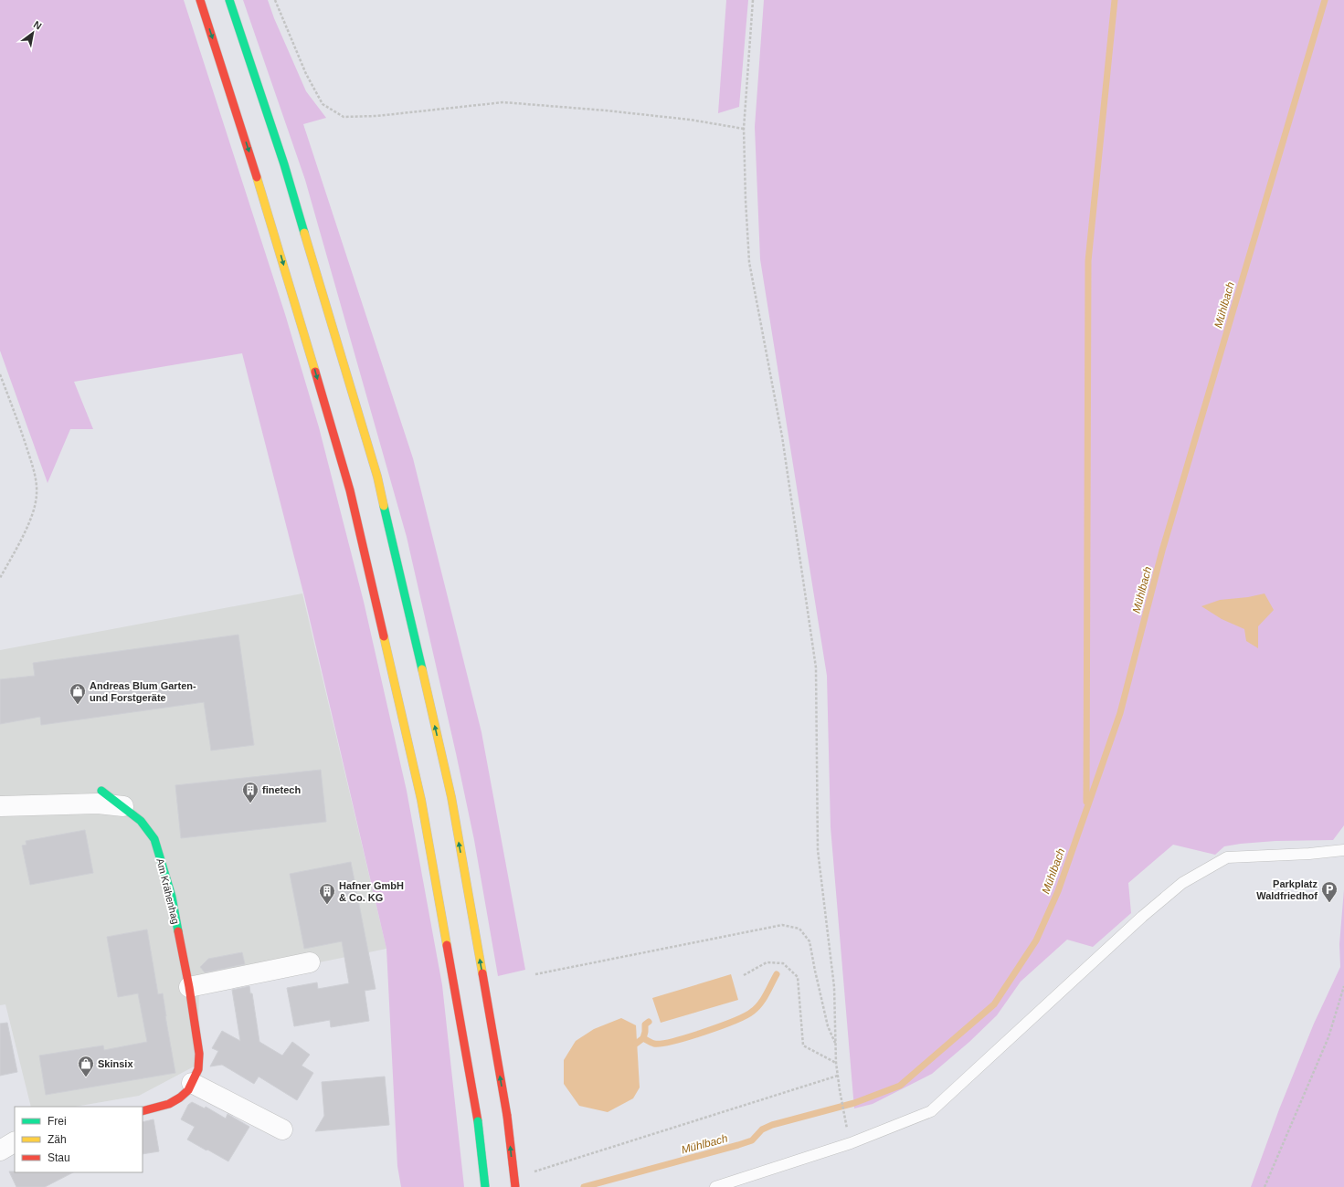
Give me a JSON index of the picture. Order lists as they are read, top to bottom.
{
  "streets": {
    "main road": ["Am Krähenhag"]
  },
  "water": ["Mühlbach"],
  "places": {
    "shop": ["Andreas Blum Garten- und Forstgeräte", "Skinsix"],
    "building": ["finetech", "Hafner GmbH & Co. KG"],
    "parking": ["Parkplatz Waldfriedhof"]
  },
  "legend": ["Frei", "Zäh", "Stau"],
  "north": "top right"
}
